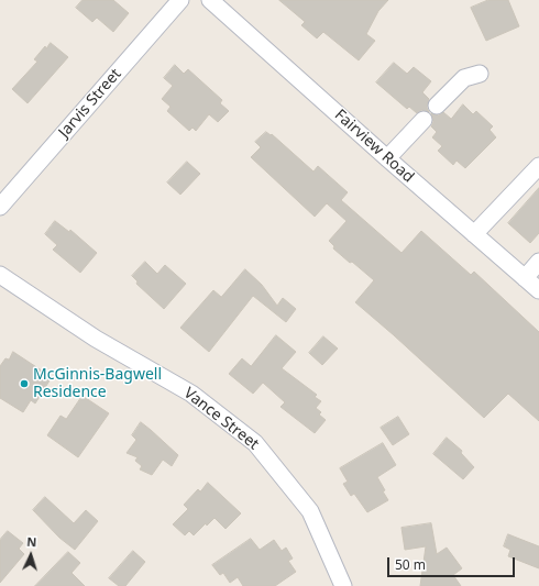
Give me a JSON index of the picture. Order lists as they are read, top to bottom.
{
  "streets": {
    "street": ["Jarvis Street", "Fairview Road", "Vance Street"]
  },
  "places": ["McGinnis-Bagwell Residence"],
  "scale_bar": "50 m",
  "north": "top"
}
